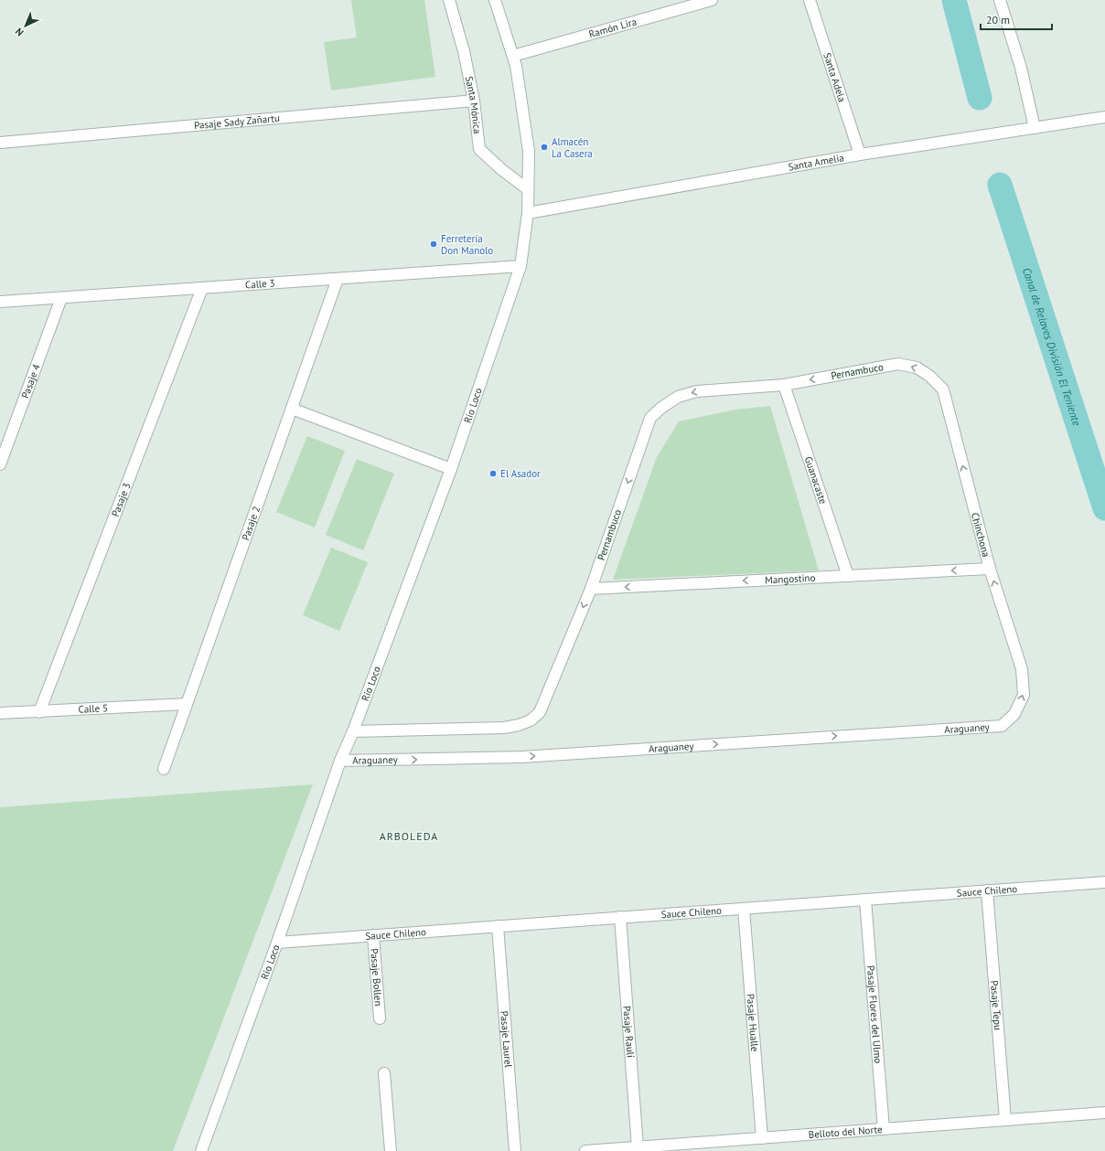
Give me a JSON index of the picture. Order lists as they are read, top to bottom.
{
  "streets": {
    "street": [
      "Ramón Lira",
      "Santa Adela",
      "Santa Mónica",
      "Pasaje Sady Zañartu",
      "Santa Amelia",
      "Calle 3",
      "Pernambuco",
      "Pasaje 4",
      "Río Loco",
      "Guanacaste",
      "Pasaje 3",
      "Pasaje 2",
      "Chinchona",
      "Mangostino",
      "Calle 5",
      "Araguaney",
      "Sauce Chileno",
      "Pasaje Bollen",
      "Pasaje Tepu",
      "Pasaje Flores del Ulmo",
      "Pasaje Hualle",
      "Pasaje Raulí",
      "Pasaje Laurel",
      "Belloto del Norte"
    ]
  },
  "crossings": [
    ["Santa Adela", "Santa Amelia"],
    ["Santa Mónica", "Pasaje Sady Zañartu"],
    ["Santa Amelia", "Río Loco"],
    ["Calle 3", "Pasaje 4"],
    ["Calle 3", "Río Loco"],
    ["Calle 3", "Pasaje 3"],
    ["Calle 3", "Pasaje 2"],
    ["Pernambuco", "Río Loco"],
    ["Pernambuco", "Guanacaste"],
    ["Pernambuco", "Chinchona"],
    ["Pernambuco", "Mangostino"],
    ["Río Loco", "Araguaney"],
    ["Río Loco", "Sauce Chileno"],
    ["Guanacaste", "Mangostino"],
    ["Pasaje 3", "Calle 5"],
    ["Pasaje 2", "Calle 5"],
    ["Chinchona", "Mangostino"],
    ["Chinchona", "Araguaney"],
    ["Sauce Chileno", "Pasaje Bollen"],
    ["Sauce Chileno", "Pasaje Tepu"],
    ["Sauce Chileno", "Pasaje Flores del Ulmo"],
    ["Sauce Chileno", "Pasaje Hualle"],
    ["Sauce Chileno", "Pasaje Raulí"],
    ["Sauce Chileno", "Pasaje Laurel"],
    ["Pasaje Tepu", "Belloto del Norte"],
    ["Pasaje Flores del Ulmo", "Belloto del Norte"],
    ["Pasaje Hualle", "Belloto del Norte"],
    ["Pasaje Raulí", "Belloto del Norte"]
  ],
  "one_way": [
    "Pernambuco",
    "Chinchona",
    "Mangostino",
    "Araguaney"
  ],
  "districts": ["ARBOLEDA"],
  "water": ["Canal de Relaves División El Teniente"],
  "places": ["Almacén La Casera", "Ferretería Don Manolo", "El Asador"],
  "scale_bar": "20 m",
  "north": "bottom left"
}
